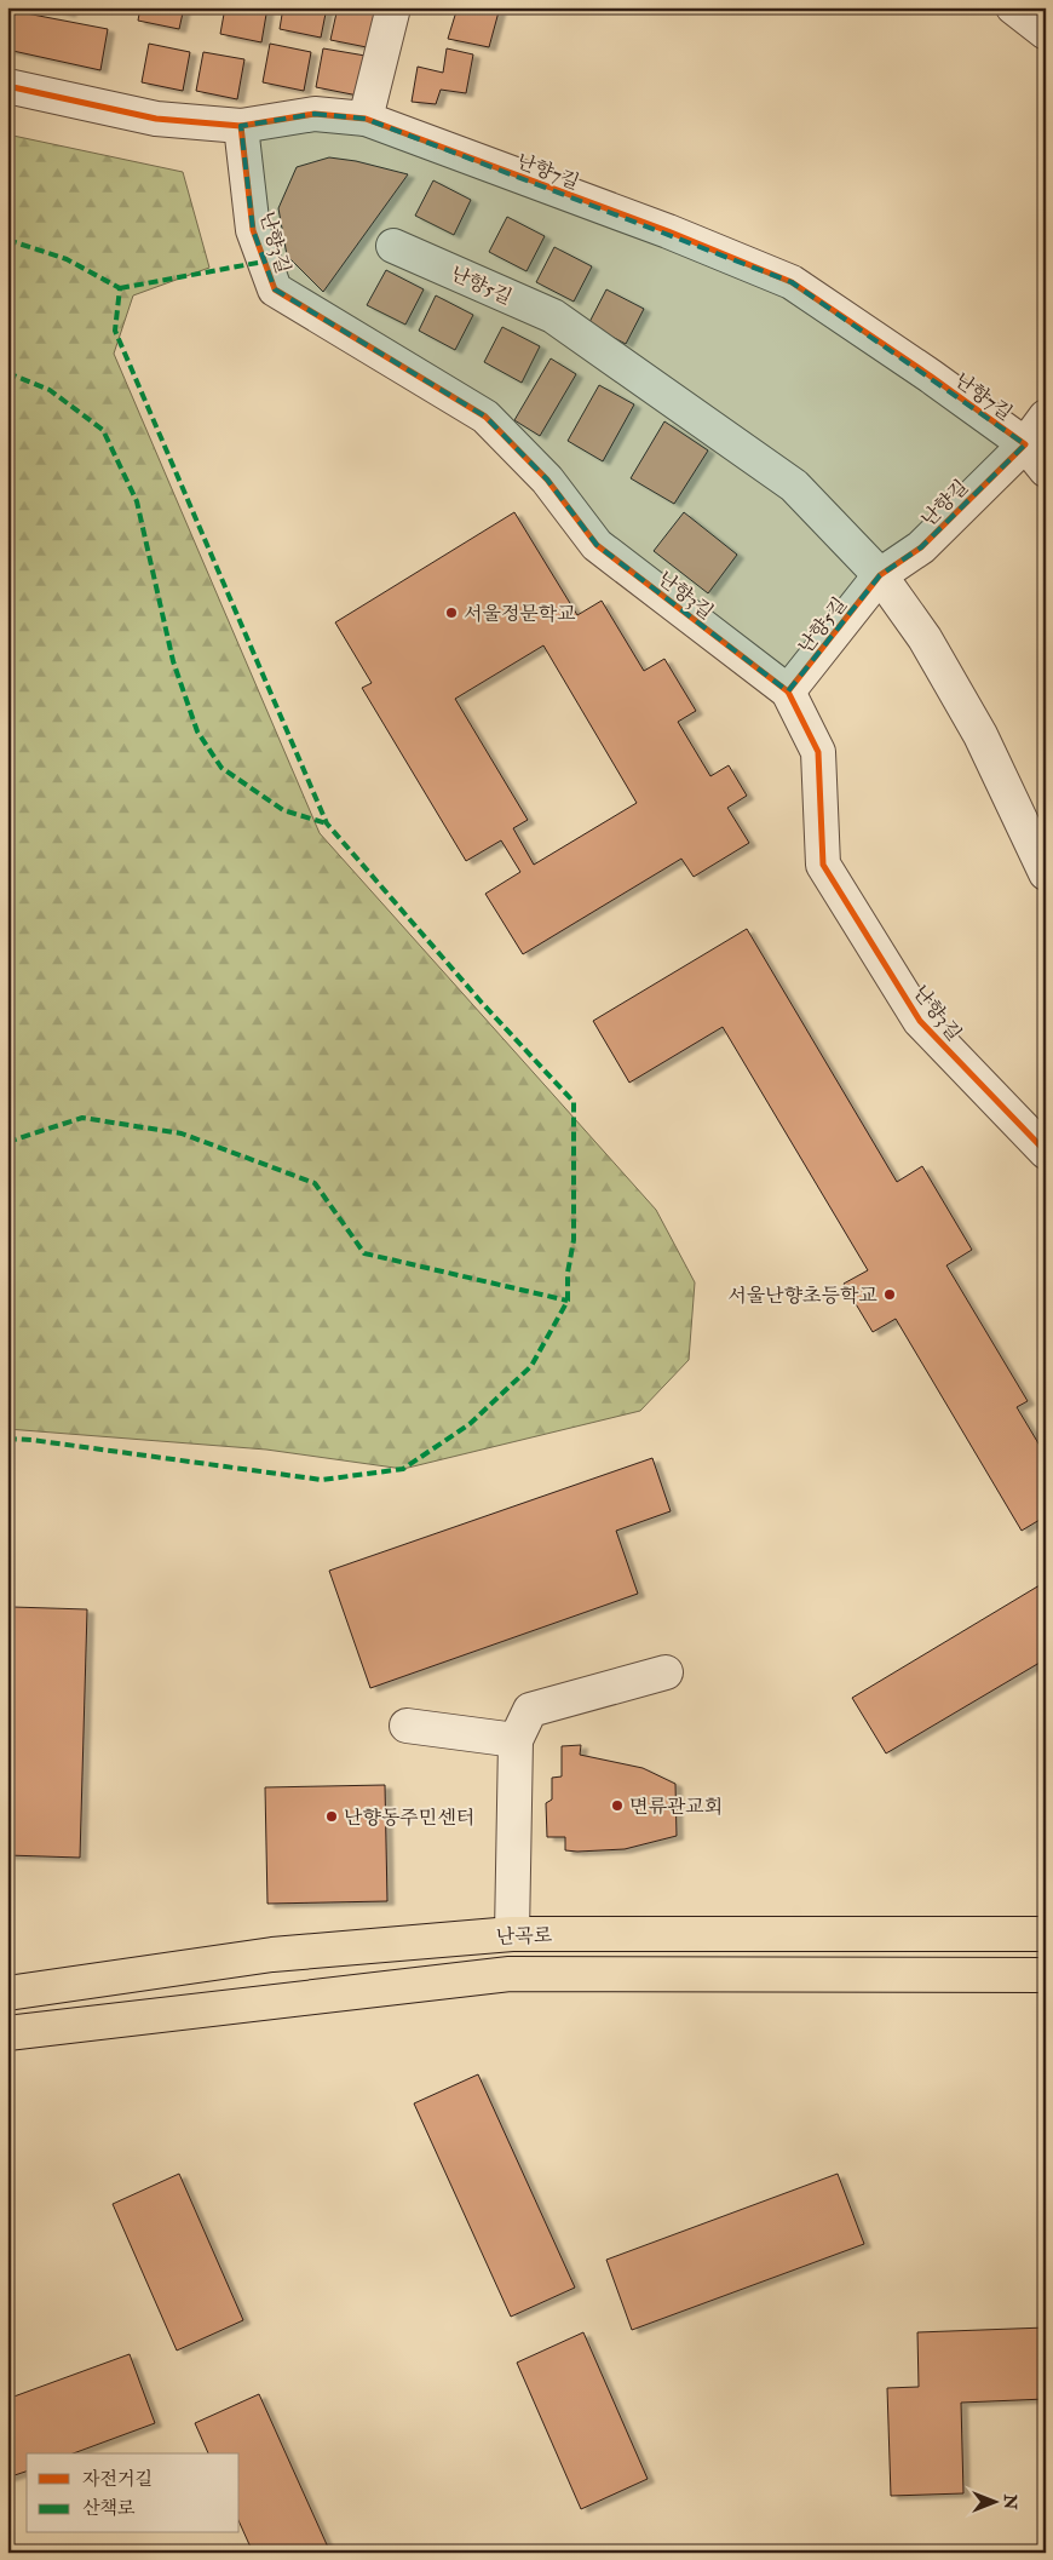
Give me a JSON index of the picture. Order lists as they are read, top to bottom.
{
  "streets": {
    "main road": ["난곡로"],
    "street": [
      "난향7길",
      "난향3길",
      "난향5길",
      "난향길"
    ]
  },
  "crossings": [
    ["난향7길", "난향3길"],
    ["난향7길", "난향길"],
    ["난향3길", "난향5길"],
    ["난향5길", "난향길"]
  ],
  "places": [
    "서울정문학교",
    "서울난향초등학교",
    "면류관교회",
    "난향동주민센터"
  ],
  "legend": ["자전거길", "산책로"],
  "north": "right"
}
